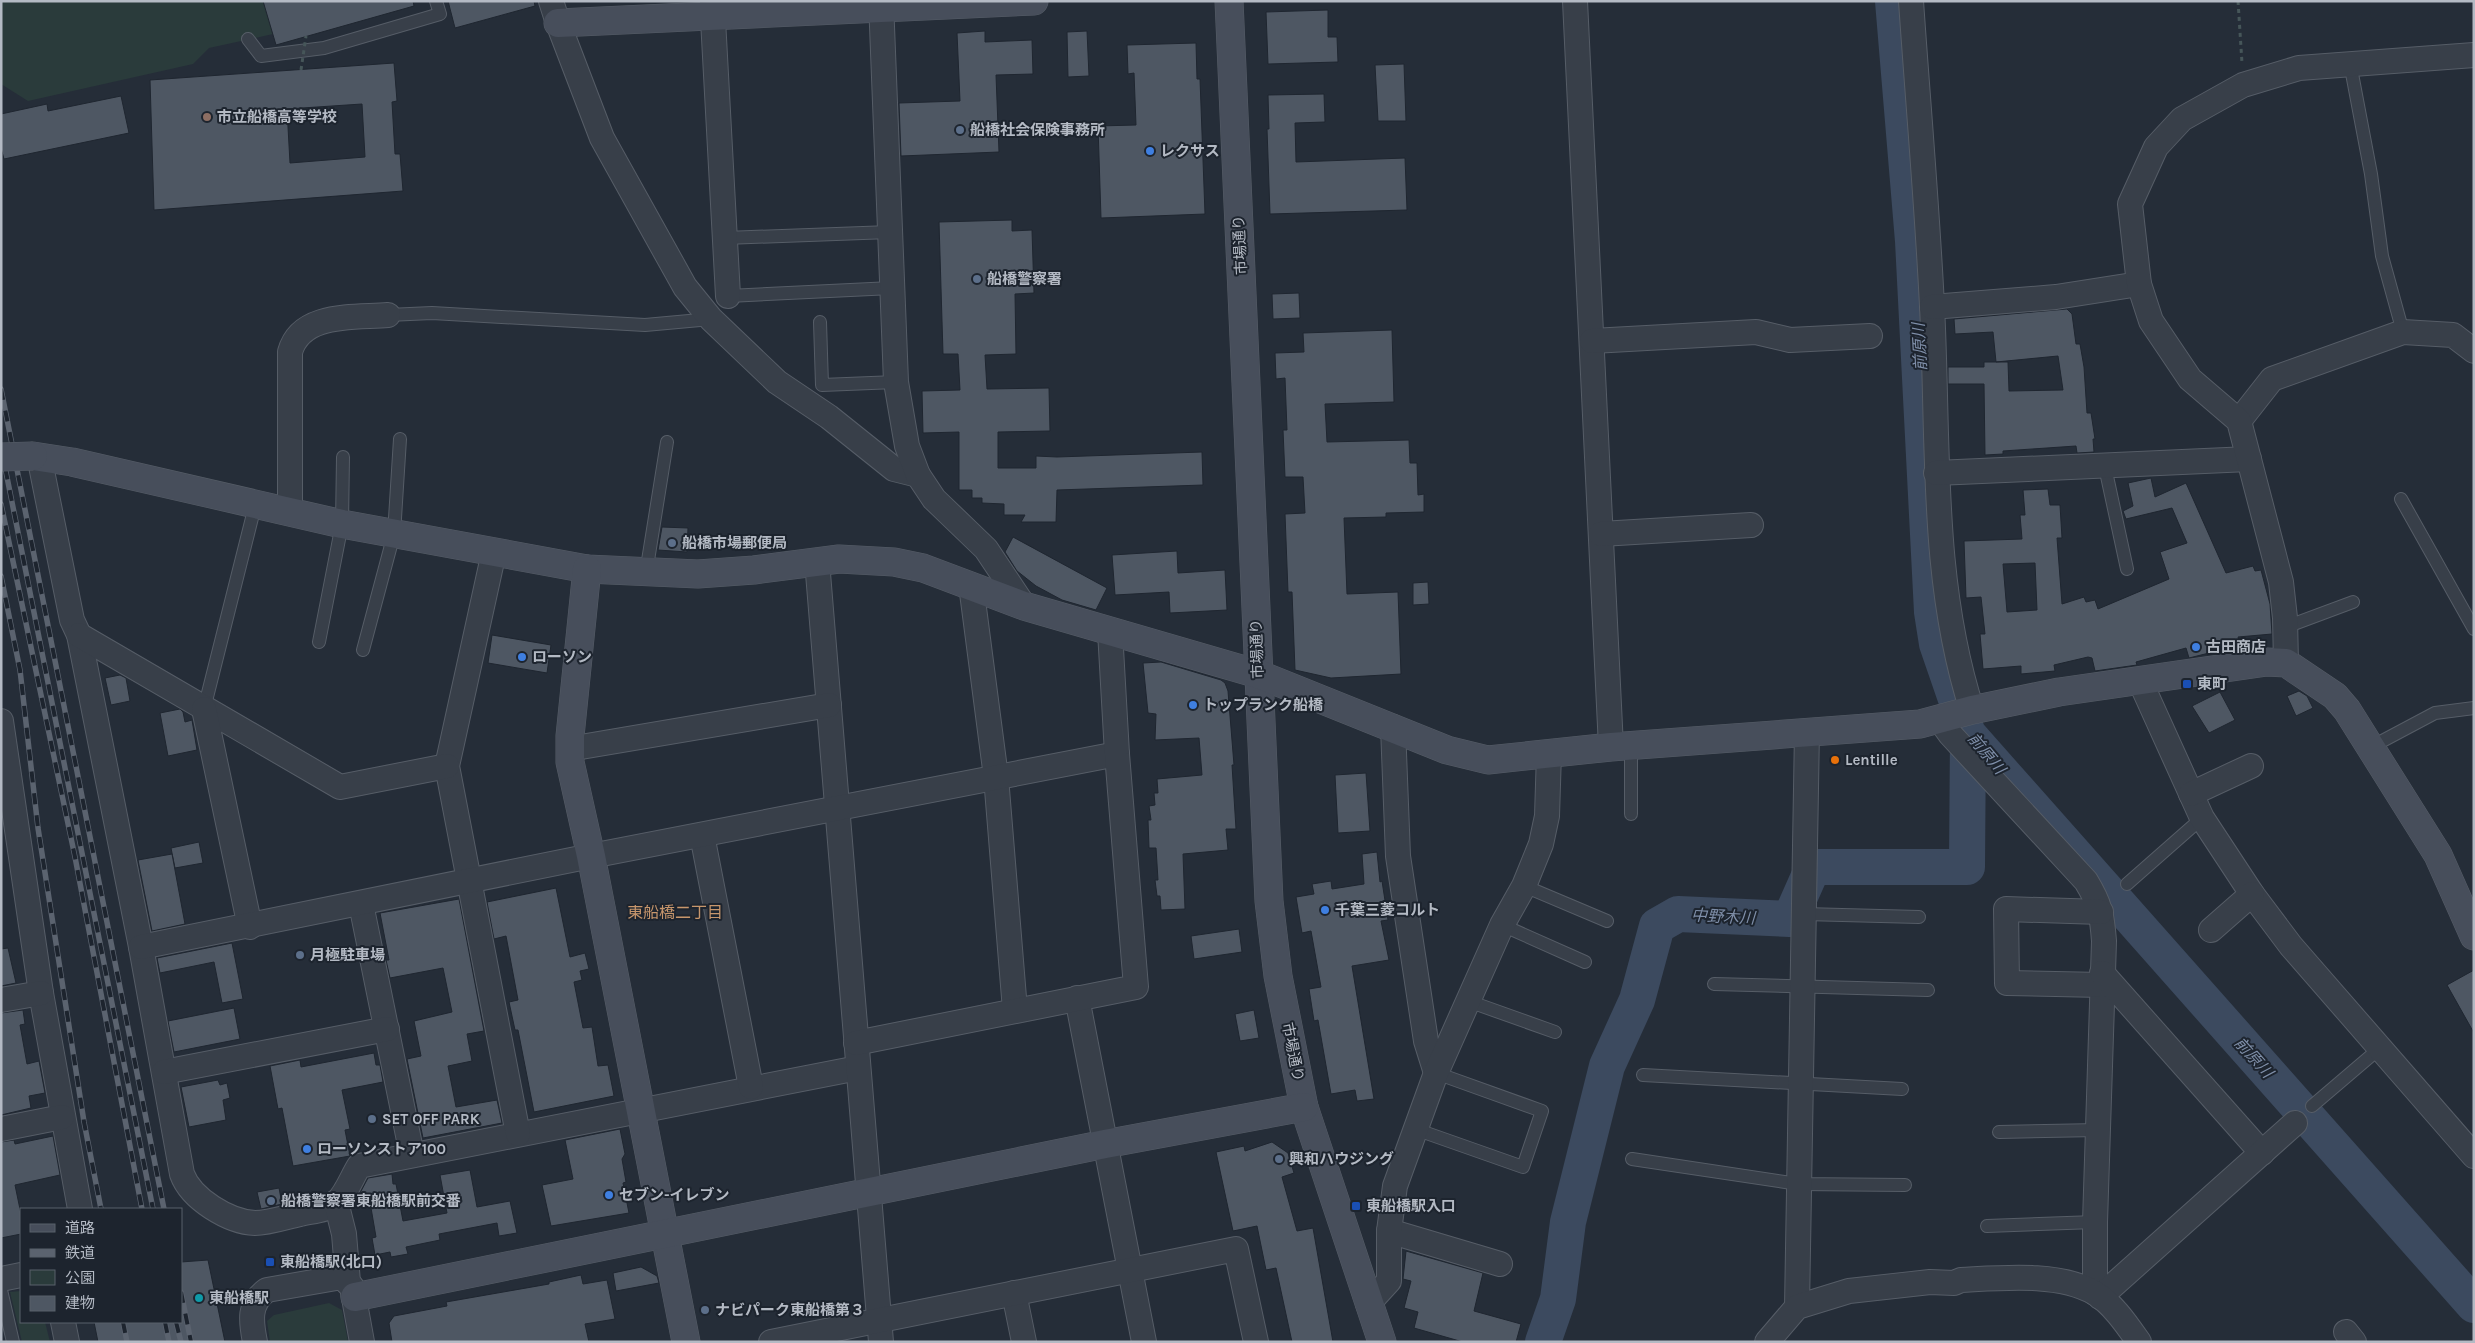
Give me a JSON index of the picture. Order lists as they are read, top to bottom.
{
  "streets": {
    "street": ["市場通り"]
  },
  "districts": ["東船橋二丁目"],
  "water": ["前原川", "中野木川"],
  "places": {
    "other": [
      "市立船橋高等学校",
      "船橋社会保険事務所",
      "レクサス",
      "船橋警察署",
      "船橋市場郵便局",
      "古田商店",
      "ローソン",
      "トップランク船橋",
      "Lentille",
      "千葉三菱コルト",
      "月極駐車場",
      "SET OFF PARK",
      "ローソンストア100",
      "興和ハウジング",
      "セブン-イレブン",
      "船橋警察署東船橋駅前交番",
      "東船橋駅",
      "ナビパーク東船橋第３"
    ],
    "transit": ["東町", "東船橋駅入口", "東船橋駅(北口)"]
  },
  "legend": [
    "道路",
    "鉄道",
    "公園",
    "建物"
  ]
}
